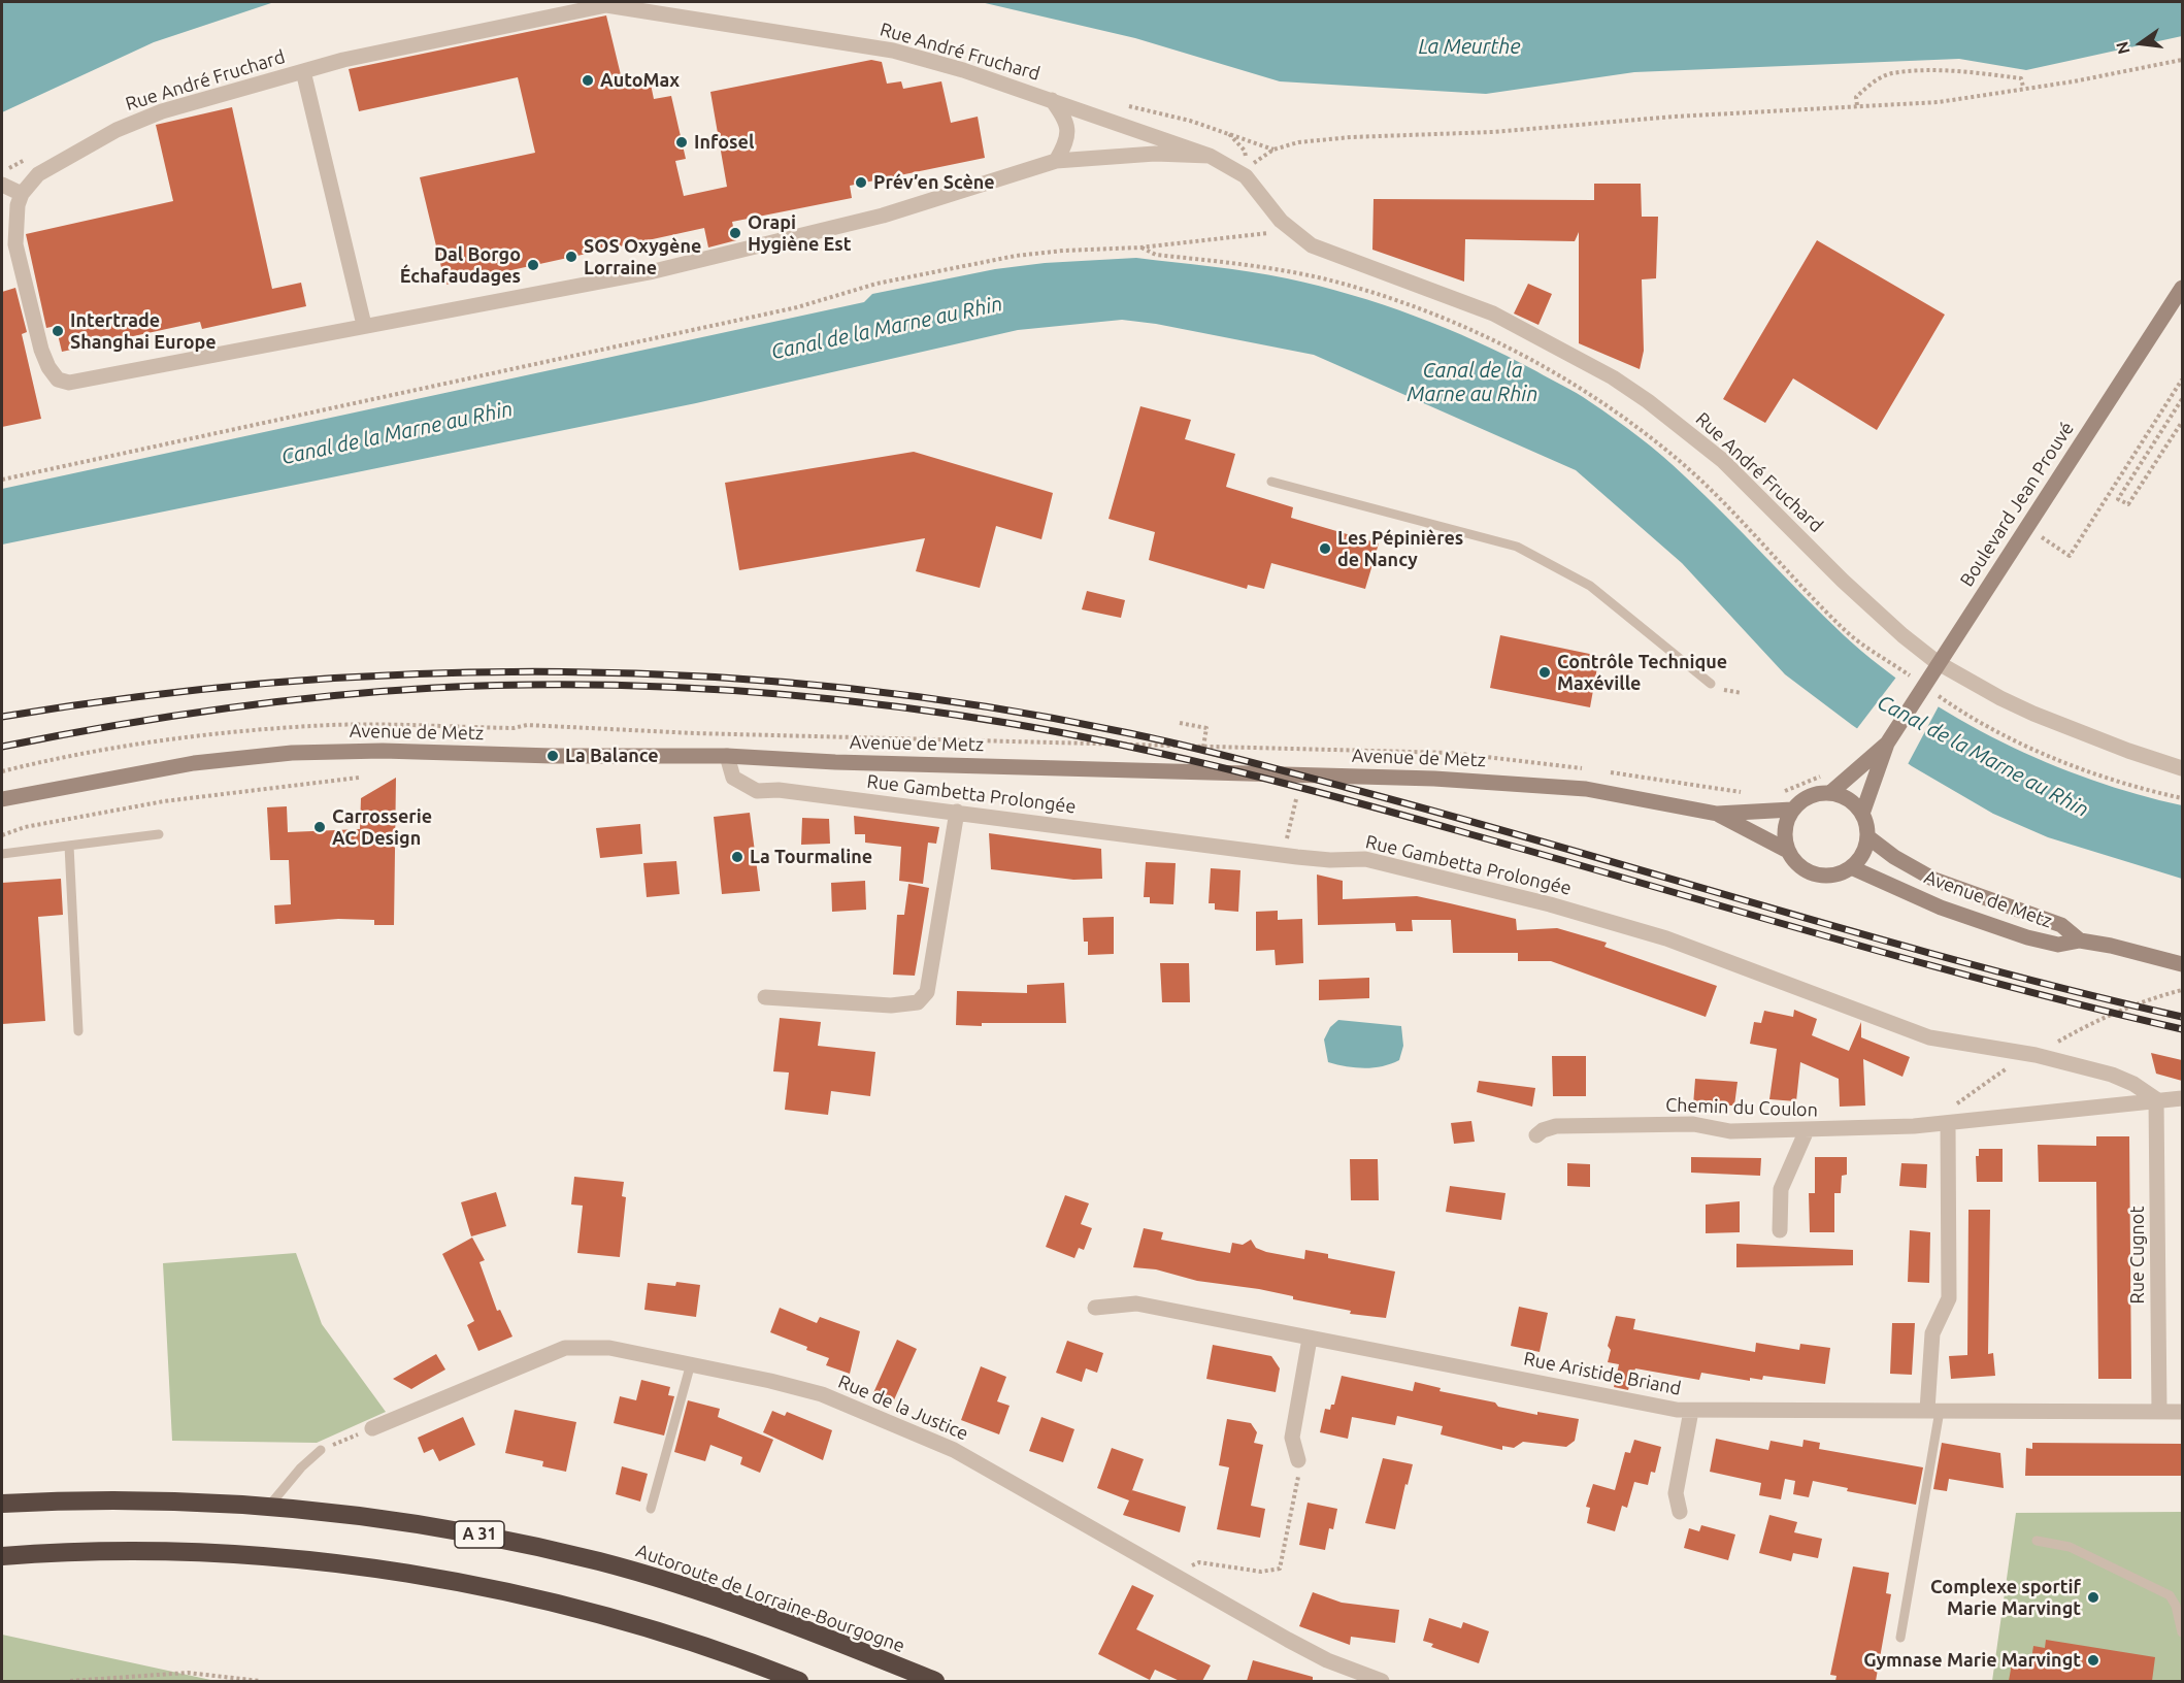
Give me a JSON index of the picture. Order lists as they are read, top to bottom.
{
  "streets": {
    "highway": ["A 31", "Autoroute de Lorraine-Bourgogne"],
    "main road": ["Boulevard Jean Prouvé", "Avenue de Metz"],
    "street": [
      "Rue André Fruchard",
      "Rue Gambetta Prolongée",
      "Chemin du Coulon",
      "Rue Cugnot",
      "Rue Aristide Briand",
      "Rue de la Justice"
    ]
  },
  "crossings": [
    ["Boulevard Jean Prouvé", "Avenue de Metz"],
    ["Avenue de Metz", "Rue Gambetta Prolongée"],
    ["Rue Gambetta Prolongée", "Chemin du Coulon"],
    ["Rue Gambetta Prolongée", "Rue Cugnot"],
    ["Chemin du Coulon", "Rue Cugnot"],
    ["Rue Cugnot", "Rue Aristide Briand"]
  ],
  "water": ["La Meurthe", "Canal de la Marne au Rhin"],
  "places": [
    "AutoMax",
    "Infosel",
    "Prév’en Scène",
    "Orapi Hygiène Est",
    "SOS Oxygène Lorraine",
    "Dal Borgo Échafaudages",
    "Intertrade Shanghai Europe",
    "Les Pépinières de Nancy",
    "Contrôle Technique Maxéville",
    "La Balance",
    "Carrosserie AC Design",
    "La Tourmaline",
    "Complexe sportif Marie Marvingt",
    "Gymnase Marie Marvingt"
  ],
  "north": "left"
}
